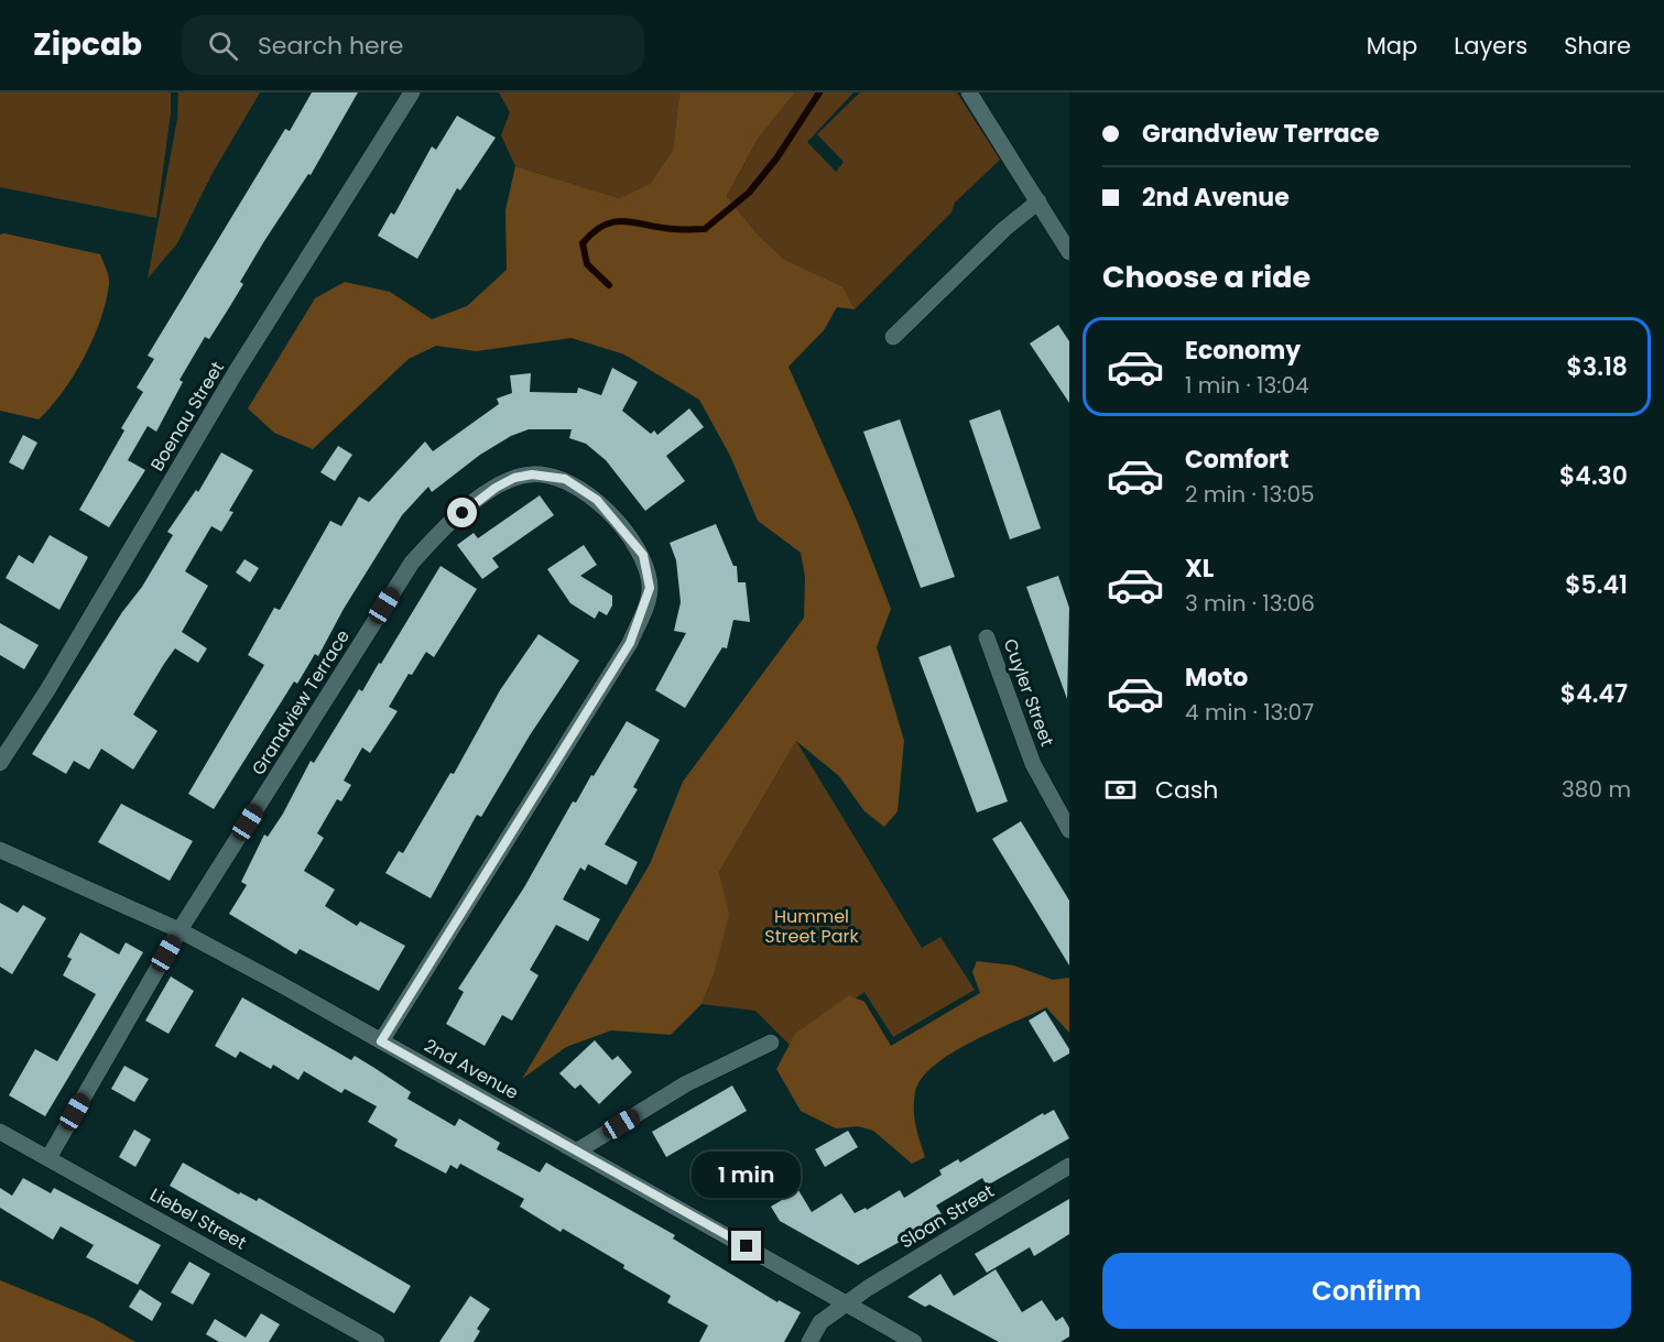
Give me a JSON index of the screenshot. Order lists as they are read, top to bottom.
{
  "streets": {
    "street": [
      "Boenau Street",
      "Cuyler Street",
      "Grandview Terrace",
      "2nd Avenue",
      "Sloan Street",
      "Liebel Street"
    ]
  },
  "crossings": [
    ["Grandview Terrace", "2nd Avenue"],
    ["Grandview Terrace", "Liebel Street"],
    ["2nd Avenue", "Sloan Street"]
  ],
  "parks": ["Hummel Street Park"],
  "page": {
    "header": "Zipcab",
    "search": "Search here",
    "nav": ["Map", "Layers", "Share"],
    "banner": ["Grandview Terrace", "2nd Avenue"],
    "heading": "Choose a ride",
    "list": [
      {
        "name": "Economy",
        "note": "1 min · 13:04",
        "value": "$3.18"
      },
      {
        "name": "Comfort",
        "note": "2 min · 13:05",
        "value": "$4.30"
      },
      {
        "name": "XL",
        "note": "3 min · 13:06",
        "value": "$5.41"
      },
      {
        "name": "Moto",
        "note": "4 min · 13:07",
        "value": "$4.47"
      }
    ],
    "pay": ["Cash", "380 m"],
    "bubble": "1 min",
    "buttons": "Confirm"
  }
}
